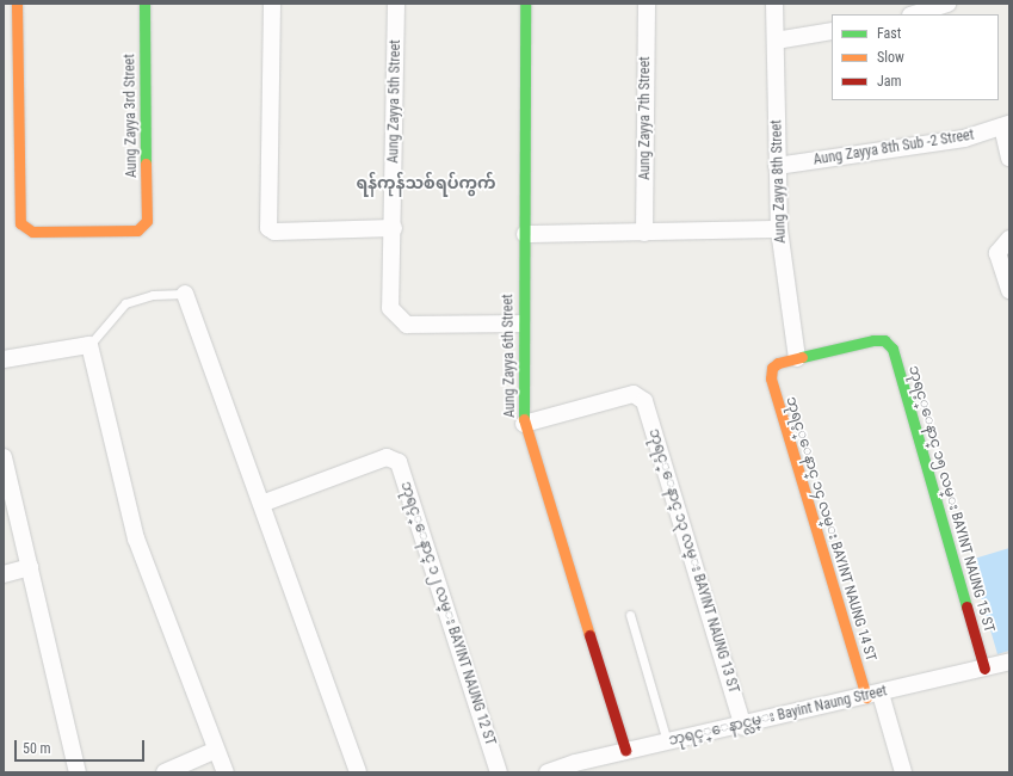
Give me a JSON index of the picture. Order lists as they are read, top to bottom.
{
  "streets": {
    "street": [
      "Aung Zayya 5th Street",
      "Aung Zayya 3rd Street",
      "Aung Zayya 7th Street",
      "Aung Zayya 8th Sub -2 Street",
      "Aung Zayya 8th Street",
      "Aung Zayya 6th Street",
      "ဘုရင့္ေနာင္ ၁၅ လမ္း BAYINT NAUNG 15 ST",
      "ဘုရင့္ေနာင္ ၁၄ လမ္း BAYINT NAUNG 14 ST",
      "ဘုရင့္ေနာင္ ၁၃ လမ္း BAYINT NAUNG 13 ST",
      "ဘုရင့္ေနာင္ ၁၂ လမ္း BAYINT NAUNG 12 ST",
      "ဘုရင့္ေနာင္လမ္း Bayint Naung Street"
    ]
  },
  "crossings": [
    ["Aung Zayya 5th Street", "Aung Zayya 6th Street"],
    ["Aung Zayya 8th Sub -2 Street", "Aung Zayya 8th Street"],
    ["Aung Zayya 8th Street", "ဘုရင့္ေနာင္ ၁၅ လမ္း BAYINT NAUNG 15 ST"],
    ["Aung Zayya 8th Street", "ဘုရင့္ေနာင္ ၁၄ လမ္း BAYINT NAUNG 14 ST"],
    ["Aung Zayya 6th Street", "ဘုရင့္ေနာင္ ၁၃ လမ္း BAYINT NAUNG 13 ST"],
    ["Aung Zayya 6th Street", "ဘုရင့္ေနာင္လမ္း Bayint Naung Street"],
    ["ဘုရင့္ေနာင္ ၁၅ လမ္း BAYINT NAUNG 15 ST", "ဘုရင့္ေနာင္ ၁၄ လမ္း BAYINT NAUNG 14 ST"],
    ["ဘုရင့္ေနာင္ ၁၅ လမ္း BAYINT NAUNG 15 ST", "ဘုရင့္ေနာင္လမ္း Bayint Naung Street"],
    ["ဘုရင့္ေနာင္ ၁၄ လမ္း BAYINT NAUNG 14 ST", "ဘုရင့္ေနာင္လမ္း Bayint Naung Street"],
    ["ဘုရင့္ေနာင္ ၁၃ လမ္း BAYINT NAUNG 13 ST", "ဘုရင့္ေနာင္လမ္း Bayint Naung Street"]
  ],
  "districts": ["ရန်ကုန်သစ်ရပ်ကွက်"],
  "legend": ["Fast", "Slow", "Jam"],
  "scale_bar": "50 m"
}
